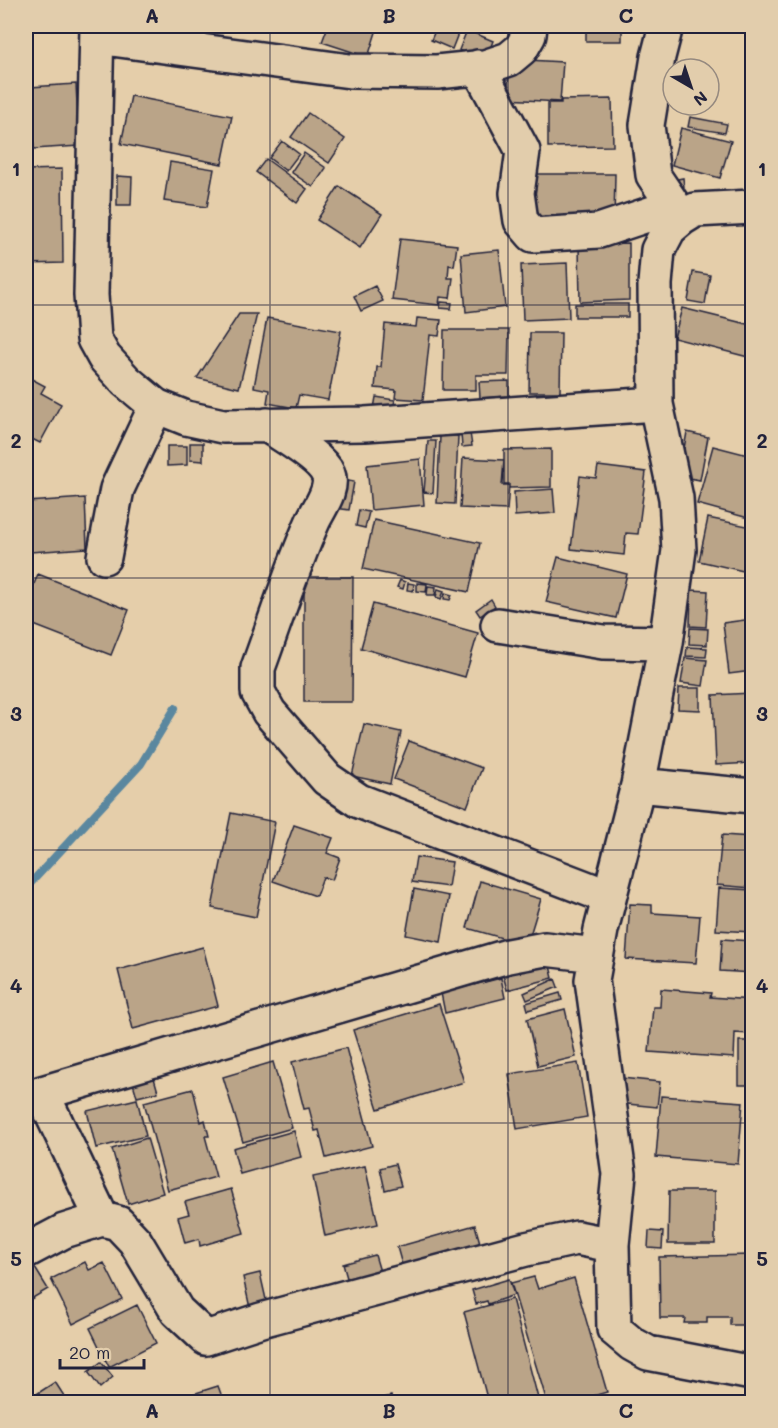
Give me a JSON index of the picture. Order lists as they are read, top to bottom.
{
  "scale_bar": "20 m",
  "north": "bottom right",
  "grid": {
    "columns": ["A", "B", "C"],
    "rows": [
      "1",
      "2",
      "3",
      "4",
      "5"
    ]
  }
}
